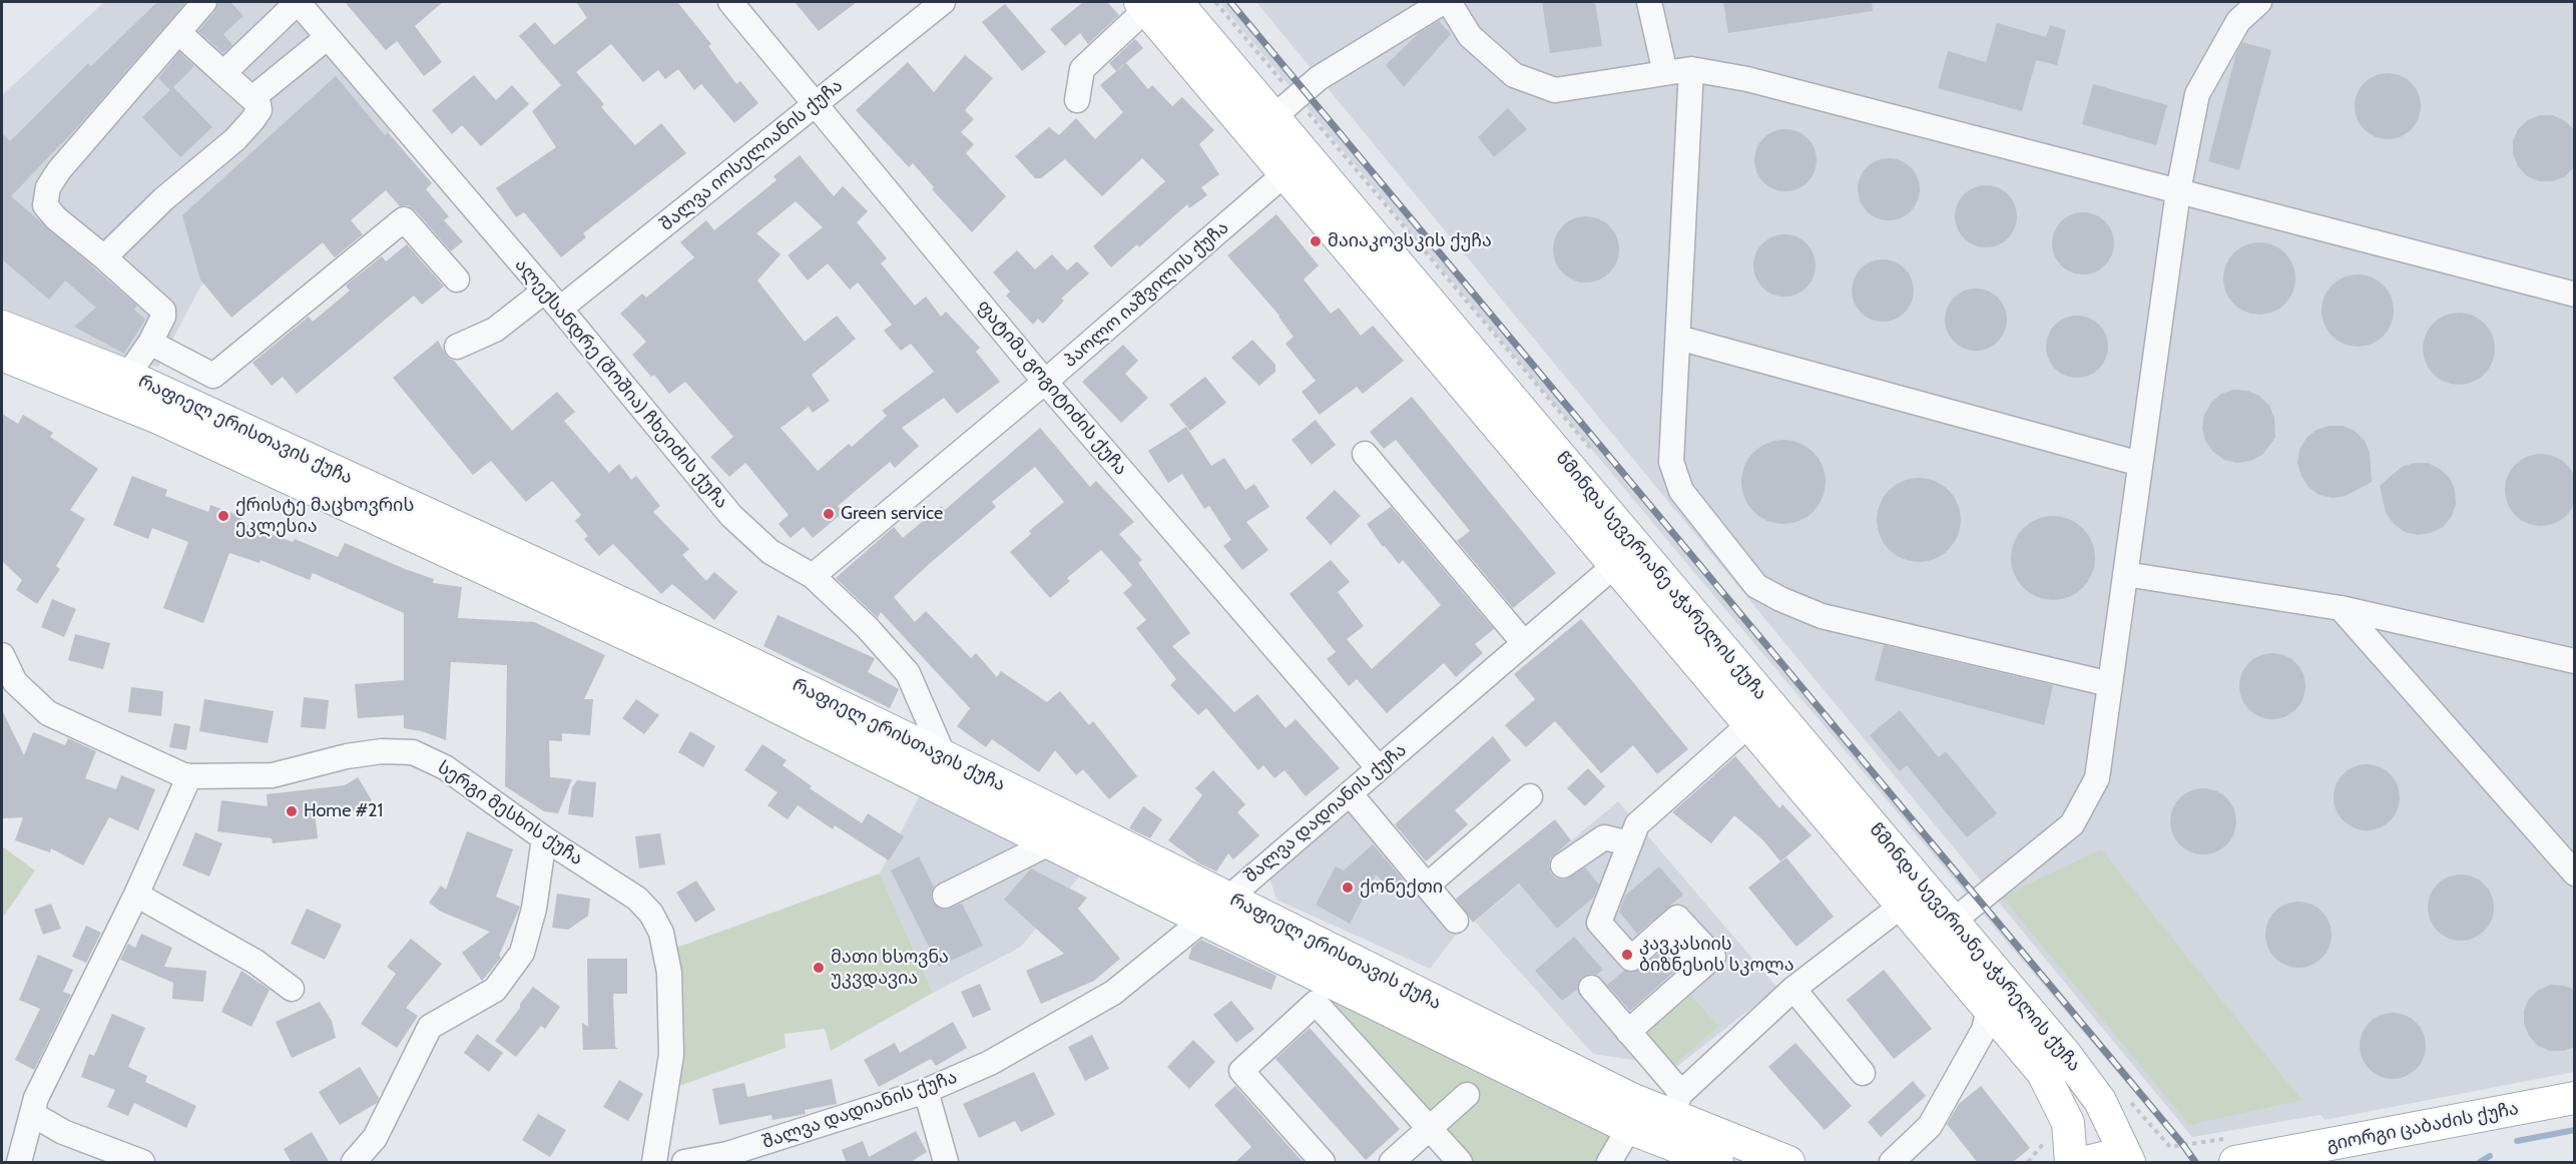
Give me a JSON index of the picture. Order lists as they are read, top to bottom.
{
  "streets": {
    "main road": ["რაფიელ ერისთავის ქუჩა", "წმინდა სევერიანე აჭარელის ქუჩა", "გიორგი ცაბაძის ქუჩა"],
    "street": [
      "შალვა იოსელიანის ქუჩა",
      "პაოლო იაშვილის ქუჩა",
      "ალექსანდრე (შოშია) ჩხეიძის ქუჩა",
      "ფატიმა გოგიტიძის ქუჩა",
      "სერგი მესხის ქუჩა",
      "შალვა დადიანის ქუჩა"
    ]
  },
  "crossings": [
    ["შალვა იოსელიანის ქუჩა", "ალექსანდრე (შოშია) ჩხეიძის ქუჩა"],
    ["შალვა იოსელიანის ქუჩა", "ფატიმა გოგიტიძის ქუჩა"],
    ["პაოლო იაშვილის ქუჩა", "ალექსანდრე (შოშია) ჩხეიძის ქუჩა"],
    ["პაოლო იაშვილის ქუჩა", "ფატიმა გოგიტიძის ქუჩა"],
    ["პაოლო იაშვილის ქუჩა", "წმინდა სევერიანე აჭარელის ქუჩა"],
    ["ალექსანდრე (შოშია) ჩხეიძის ქუჩა", "რაფიელ ერისთავის ქუჩა"],
    ["ფატიმა გოგიტიძის ქუჩა", "შალვა დადიანის ქუჩა"],
    ["რაფიელ ერისთავის ქუჩა", "შალვა დადიანის ქუჩა"],
    ["წმინდა სევერიანე აჭარელის ქუჩა", "შალვა დადიანის ქუჩა"]
  ],
  "places": [
    "მაიაკოვსკის ქუჩა",
    "Green service",
    "ქრისტე მაცხოვრის ეკლესია",
    "Home #21",
    "ქონექთი",
    "კავკასიის ბიზნესის სკოლა",
    "მათი ხსოვნა უკვდავია"
  ]
}
